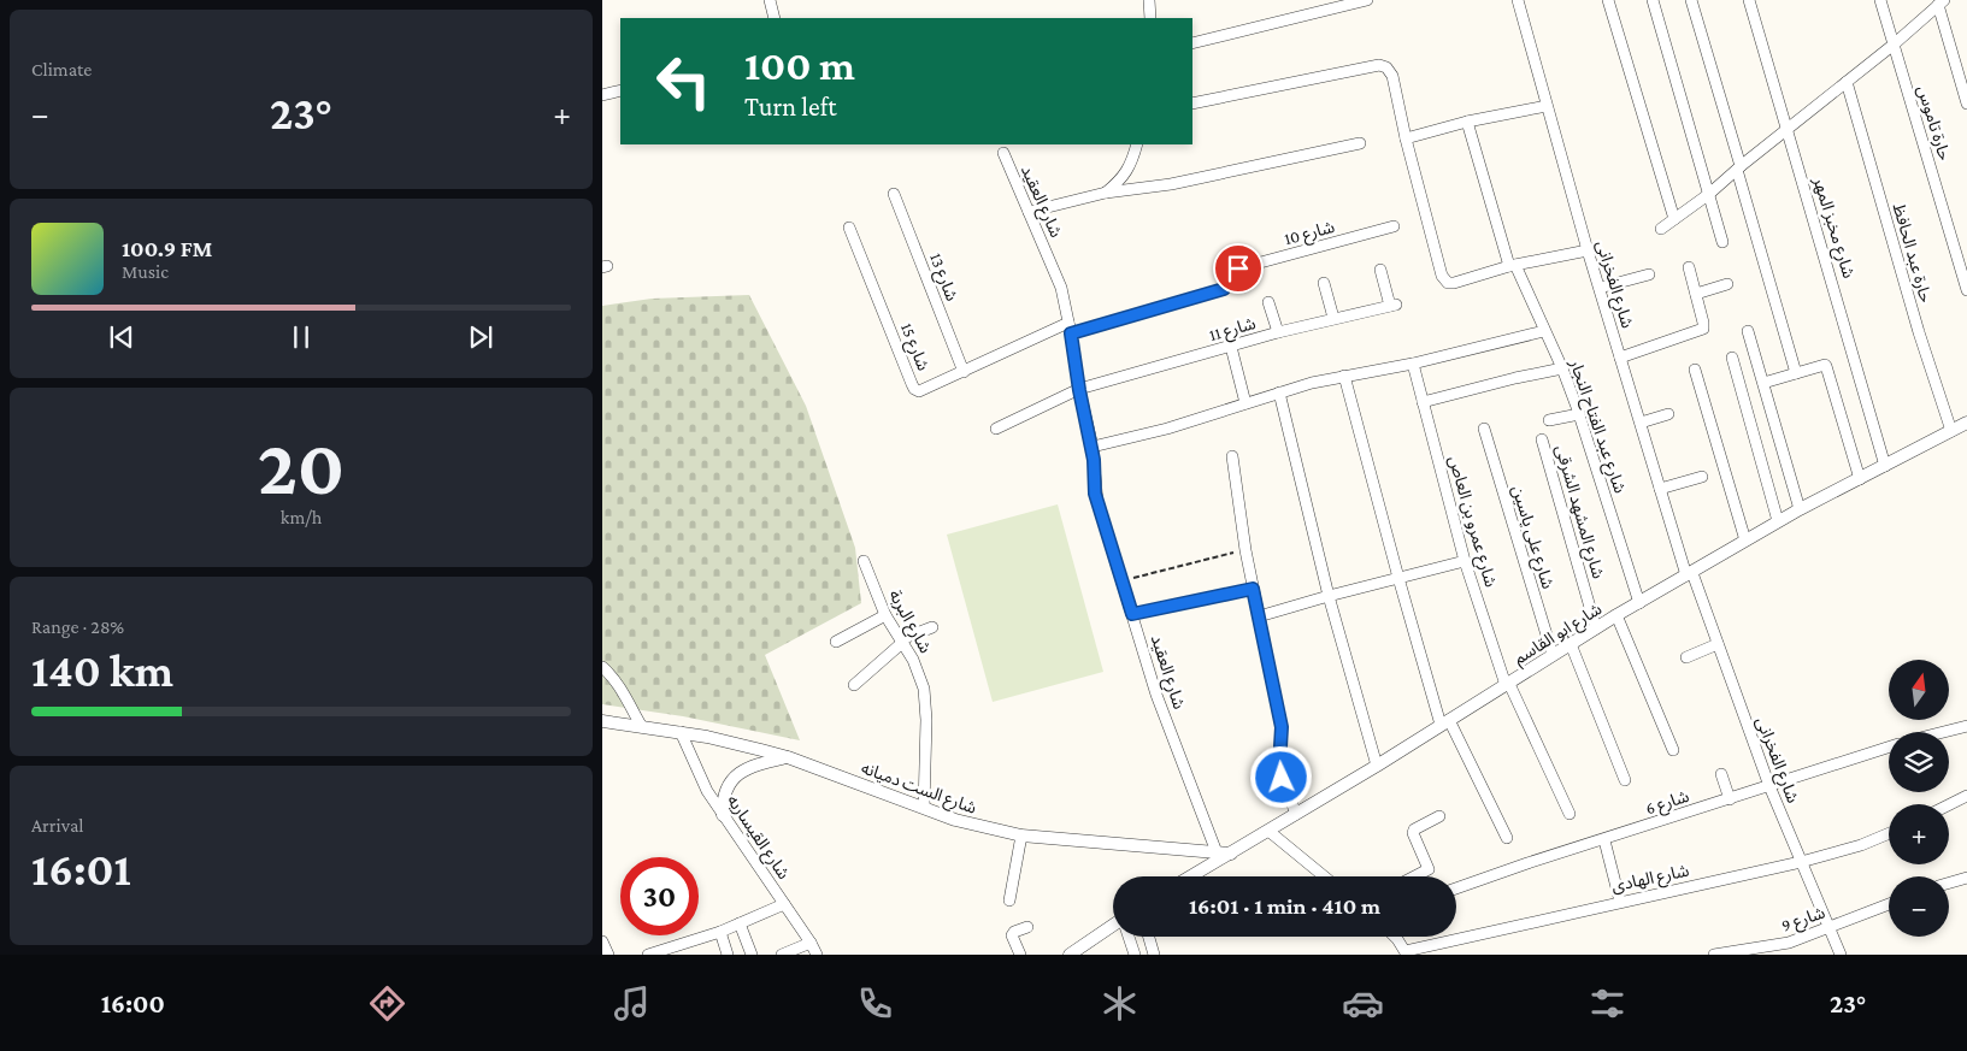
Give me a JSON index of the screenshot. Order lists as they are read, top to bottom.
{
  "streets": {
    "street": [
      "حارة تاموس",
      "شارع العقيد",
      "شارع مخبز المهر",
      "شارع 10",
      "حارة عبد الحافظ",
      "شارع 13",
      "شارع الفخرانى",
      "شارع 11",
      "شارع 15",
      "شارع عبد الفتاح النجار",
      "شارع المشهد الشرقى",
      "شارع عمرو بن العاص",
      "شارع على ياسين",
      "شارع البربة",
      "شارع ابو القاسم",
      "شارع الست دميانه",
      "شارع 6",
      "شارع القيساريه",
      "شارع الهادى",
      "شارع 9"
    ]
  },
  "crossings": [
    ["شارع العقيد", "شارع 10"],
    ["شارع العقيد", "شارع 11"],
    ["شارع العقيد", "شارع 15"],
    ["شارع العقيد", "شارع الست دميانه"],
    ["شارع مخبز المهر", "شارع ابو القاسم"],
    ["شارع 10", "شارع 15"],
    ["حارة عبد الحافظ", "شارع ابو القاسم"],
    ["شارع 13", "شارع 15"],
    ["شارع الفخرانى", "شارع ابو القاسم"],
    ["شارع الفخرانى", "شارع 6"],
    ["شارع الفخرانى", "شارع الهادى"],
    ["شارع الفخرانى", "شارع 9"],
    ["شارع عبد الفتاح النجار", "شارع ابو القاسم"],
    ["شارع المشهد الشرقى", "شارع ابو القاسم"],
    ["شارع عمرو بن العاص", "شارع ابو القاسم"],
    ["شارع على ياسين", "شارع ابو القاسم"],
    ["شارع البربة", "شارع الست دميانه"],
    ["شارع ابو القاسم", "شارع الست دميانه"],
    ["شارع الست دميانه", "شارع القيساريه"]
  ],
  "north": "top",
  "page": {
    "tile": [
      "Climate",
      ["20", "km/h"],
      ["Range · 28%", "140 km"],
      ["Arrival", "16:01"]
    ],
    "turn": ["100 m", "Turn left"],
    "heat": ["−", "23°", "+"],
    "song": ["100.9 FM", "Music"],
    "map_buttons": ["+", "−"],
    "limit": "30",
    "trip": "16:01 · 1 min · 410 m",
    "tabs": ["16:00", "23°"]
  }
}
